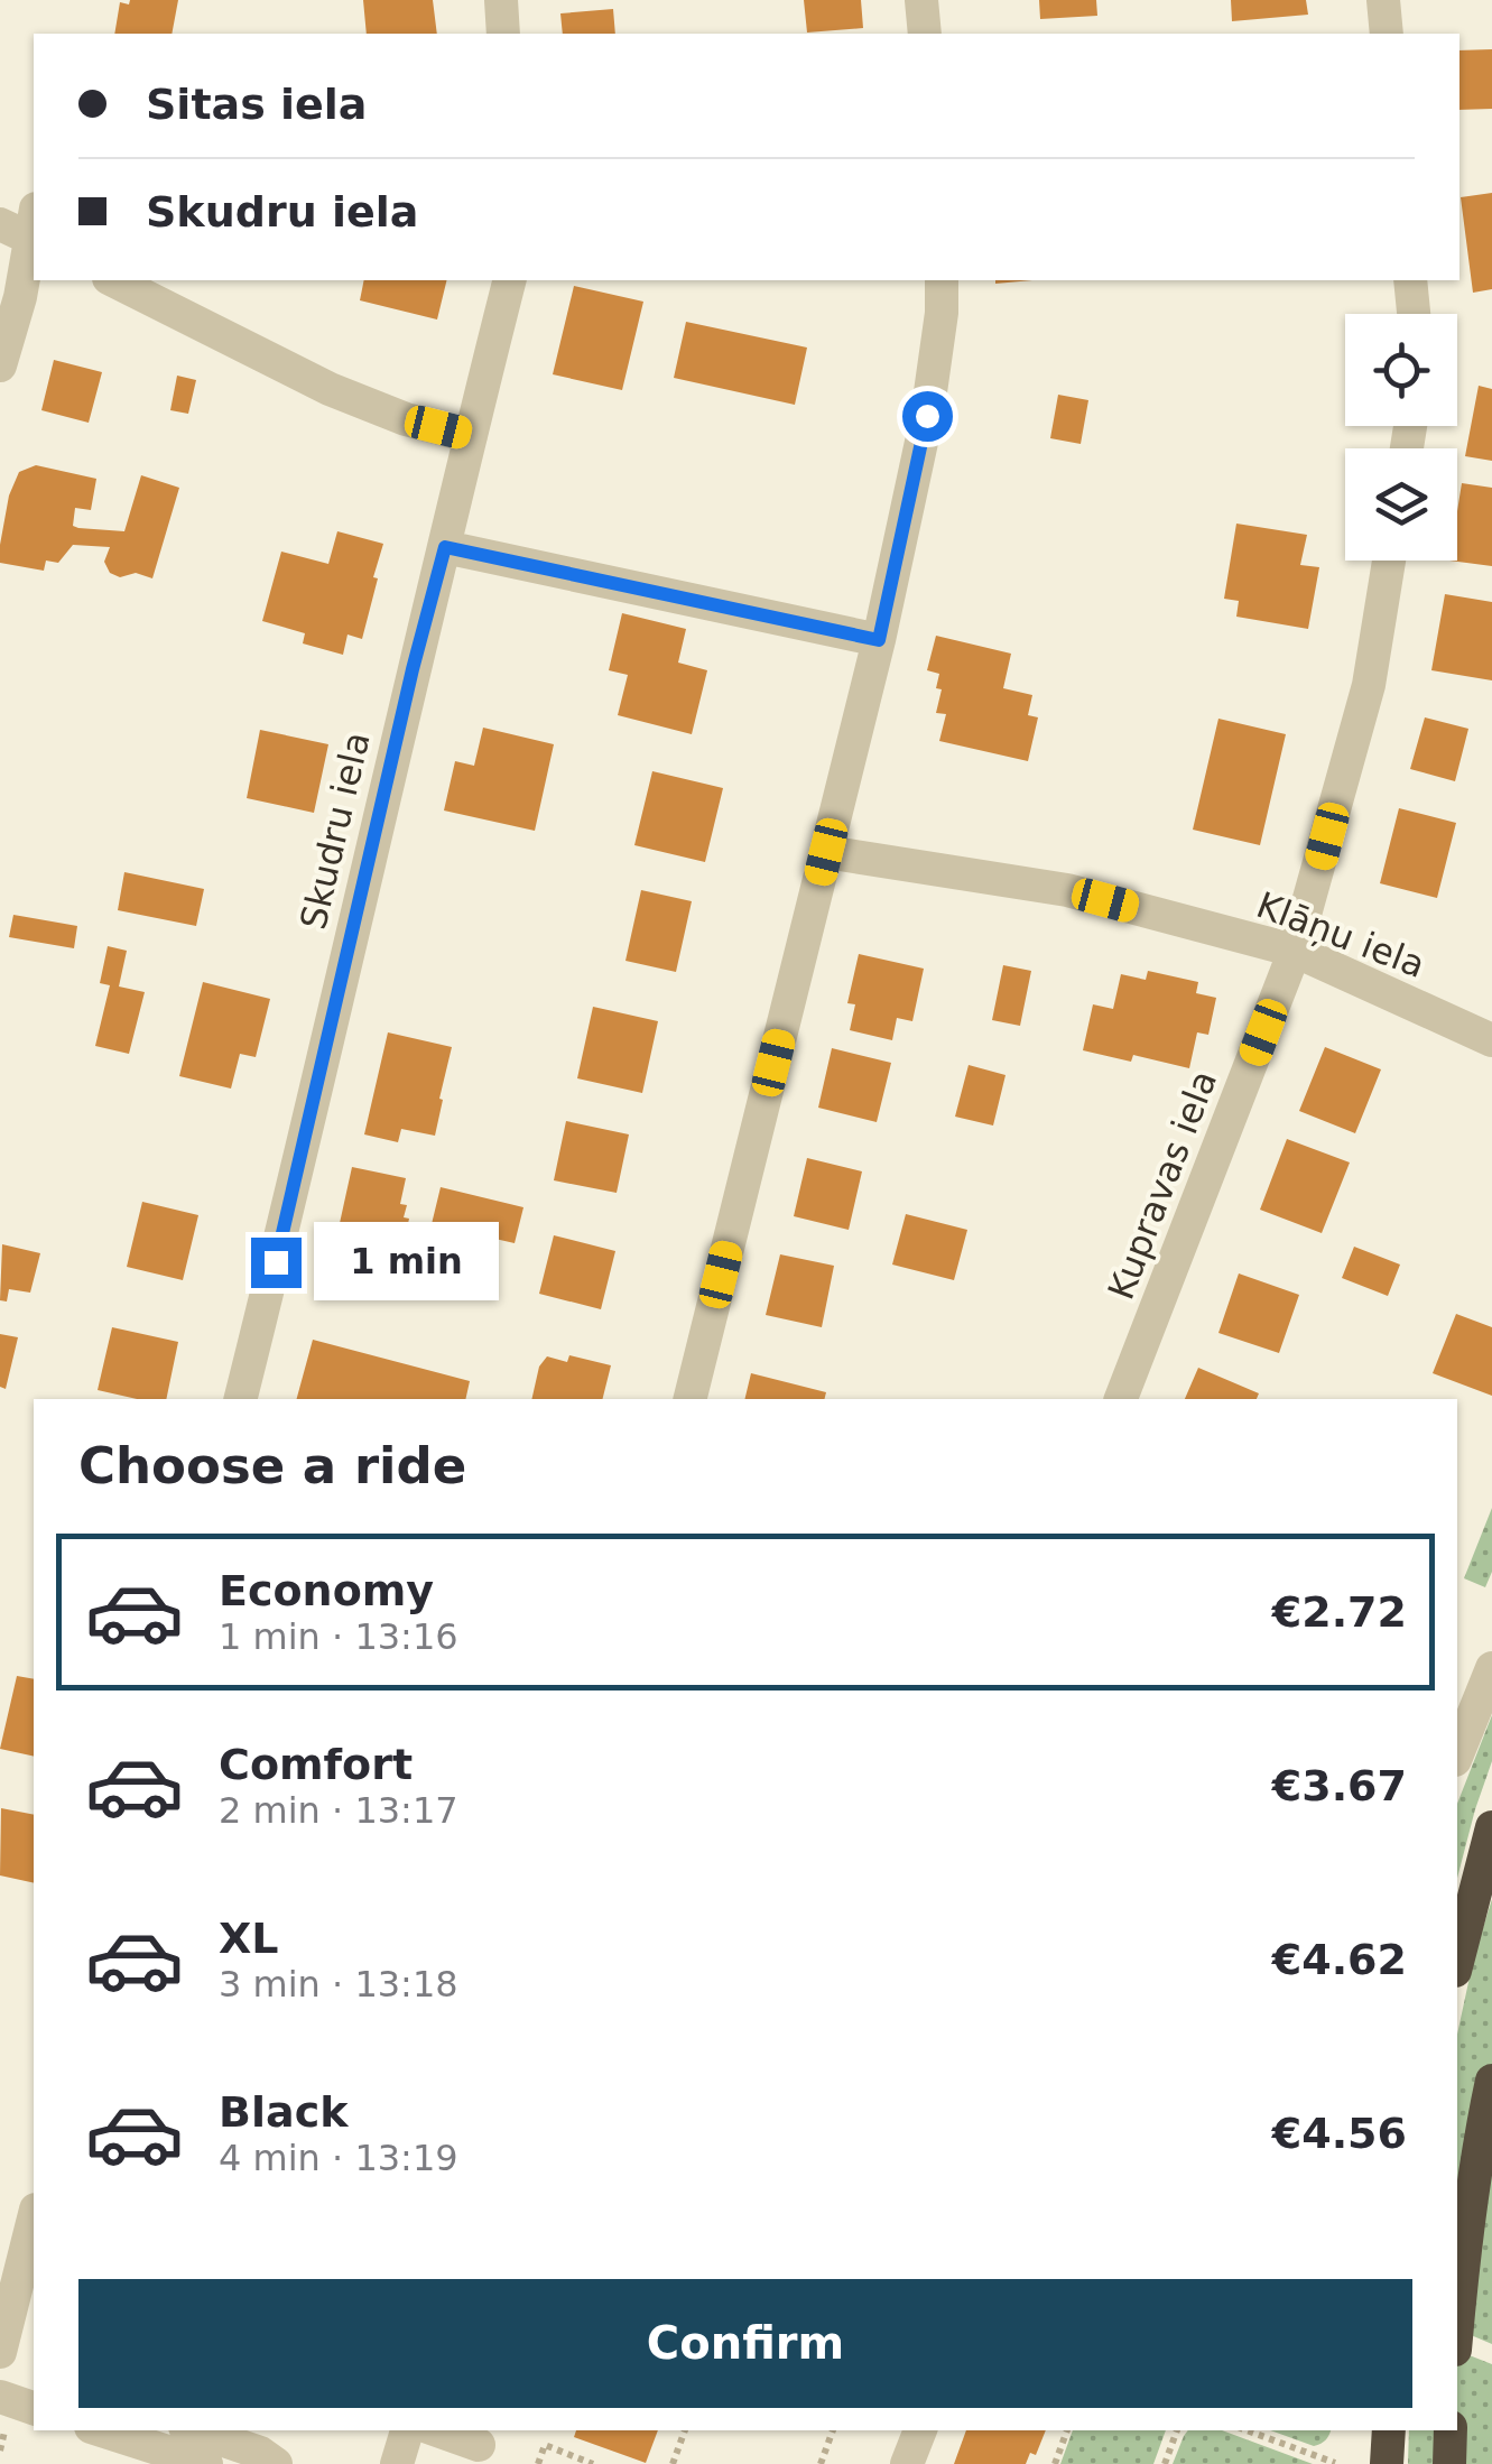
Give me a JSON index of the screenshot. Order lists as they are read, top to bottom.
{
  "streets": {
    "street": ["Skudru iela", "Klāņu iela", "Kupravas iela"]
  },
  "crossings": [
    ["Klāņu iela", "Kupravas iela"]
  ],
  "page": {
    "banner": ["Sitas iela", "Skudru iela"],
    "bubble": "1 min",
    "heading": "Choose a ride",
    "list": [
      {
        "name": "Economy",
        "note": "1 min · 13:16",
        "value": "€2.72"
      },
      {
        "name": "Comfort",
        "note": "2 min · 13:17",
        "value": "€3.67"
      },
      {
        "name": "XL",
        "note": "3 min · 13:18",
        "value": "€4.62"
      },
      {
        "name": "Black",
        "note": "4 min · 13:19",
        "value": "€4.56"
      }
    ],
    "buttons": "Confirm"
  }
}
